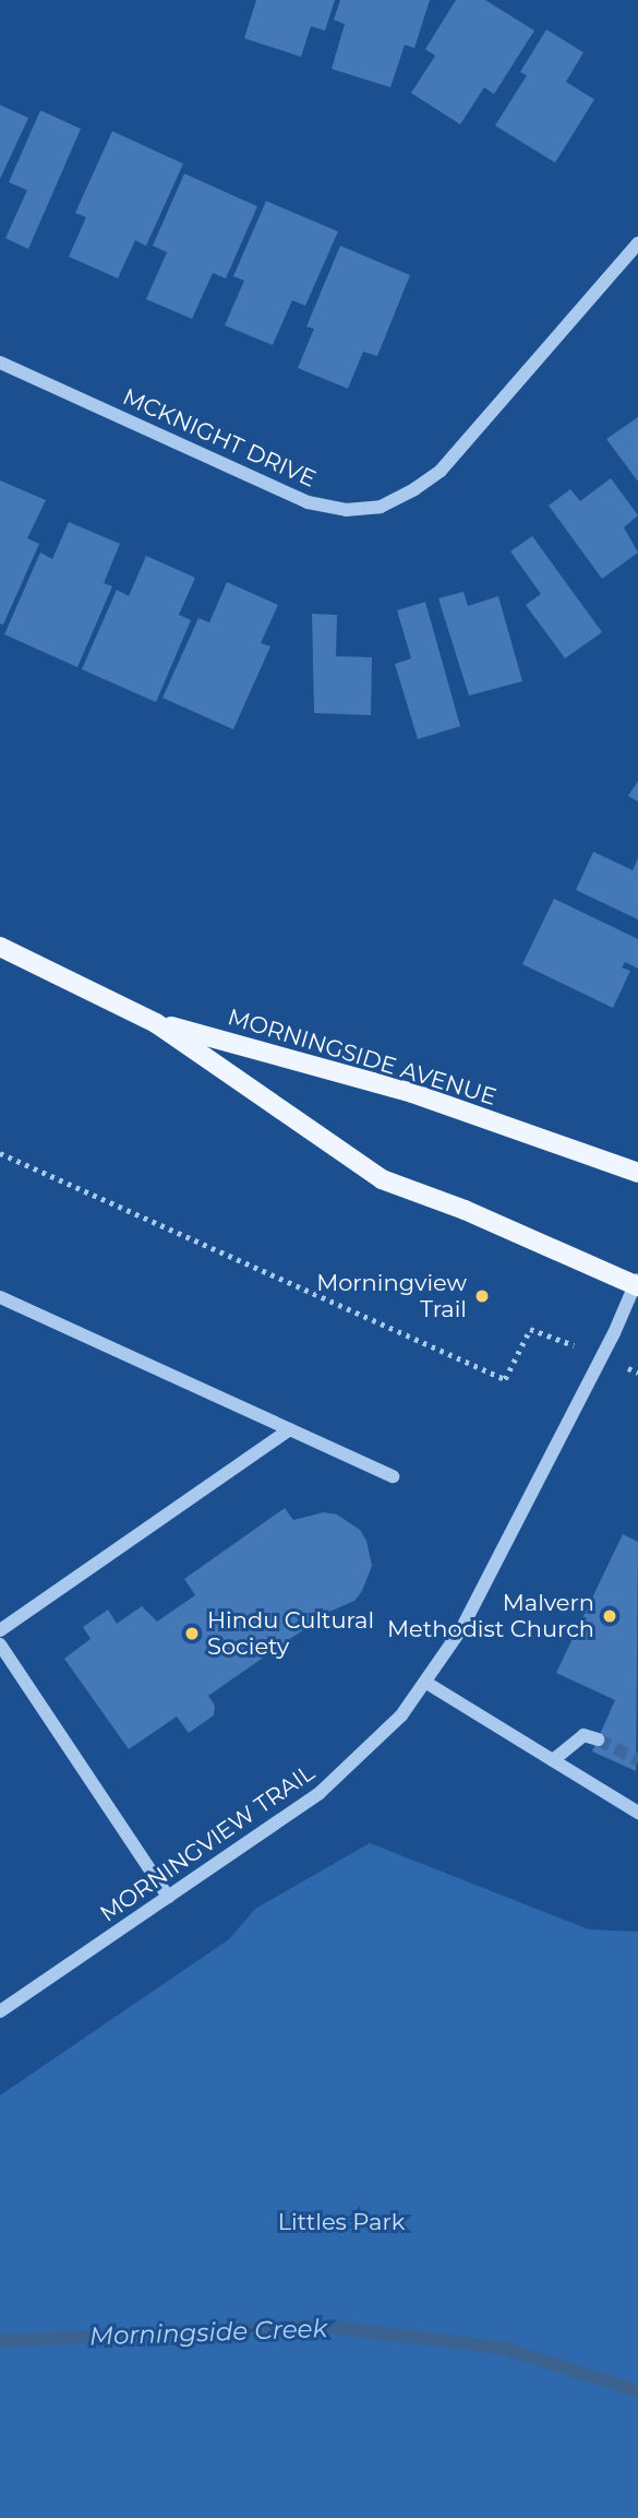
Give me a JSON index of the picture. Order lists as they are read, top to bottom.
{
  "streets": {
    "main road": ["MORNINGSIDE AVENUE"],
    "street": ["MCKNIGHT DRIVE", "MORNINGVIEW TRAIL"]
  },
  "crossings": [
    ["MORNINGSIDE AVENUE", "MORNINGVIEW TRAIL"]
  ],
  "water": ["Morningside Creek"],
  "parks": ["Littles Park"],
  "places": ["Morningview Trail", "Malvern Methodist Church", "Hindu Cultural Society"]
}
